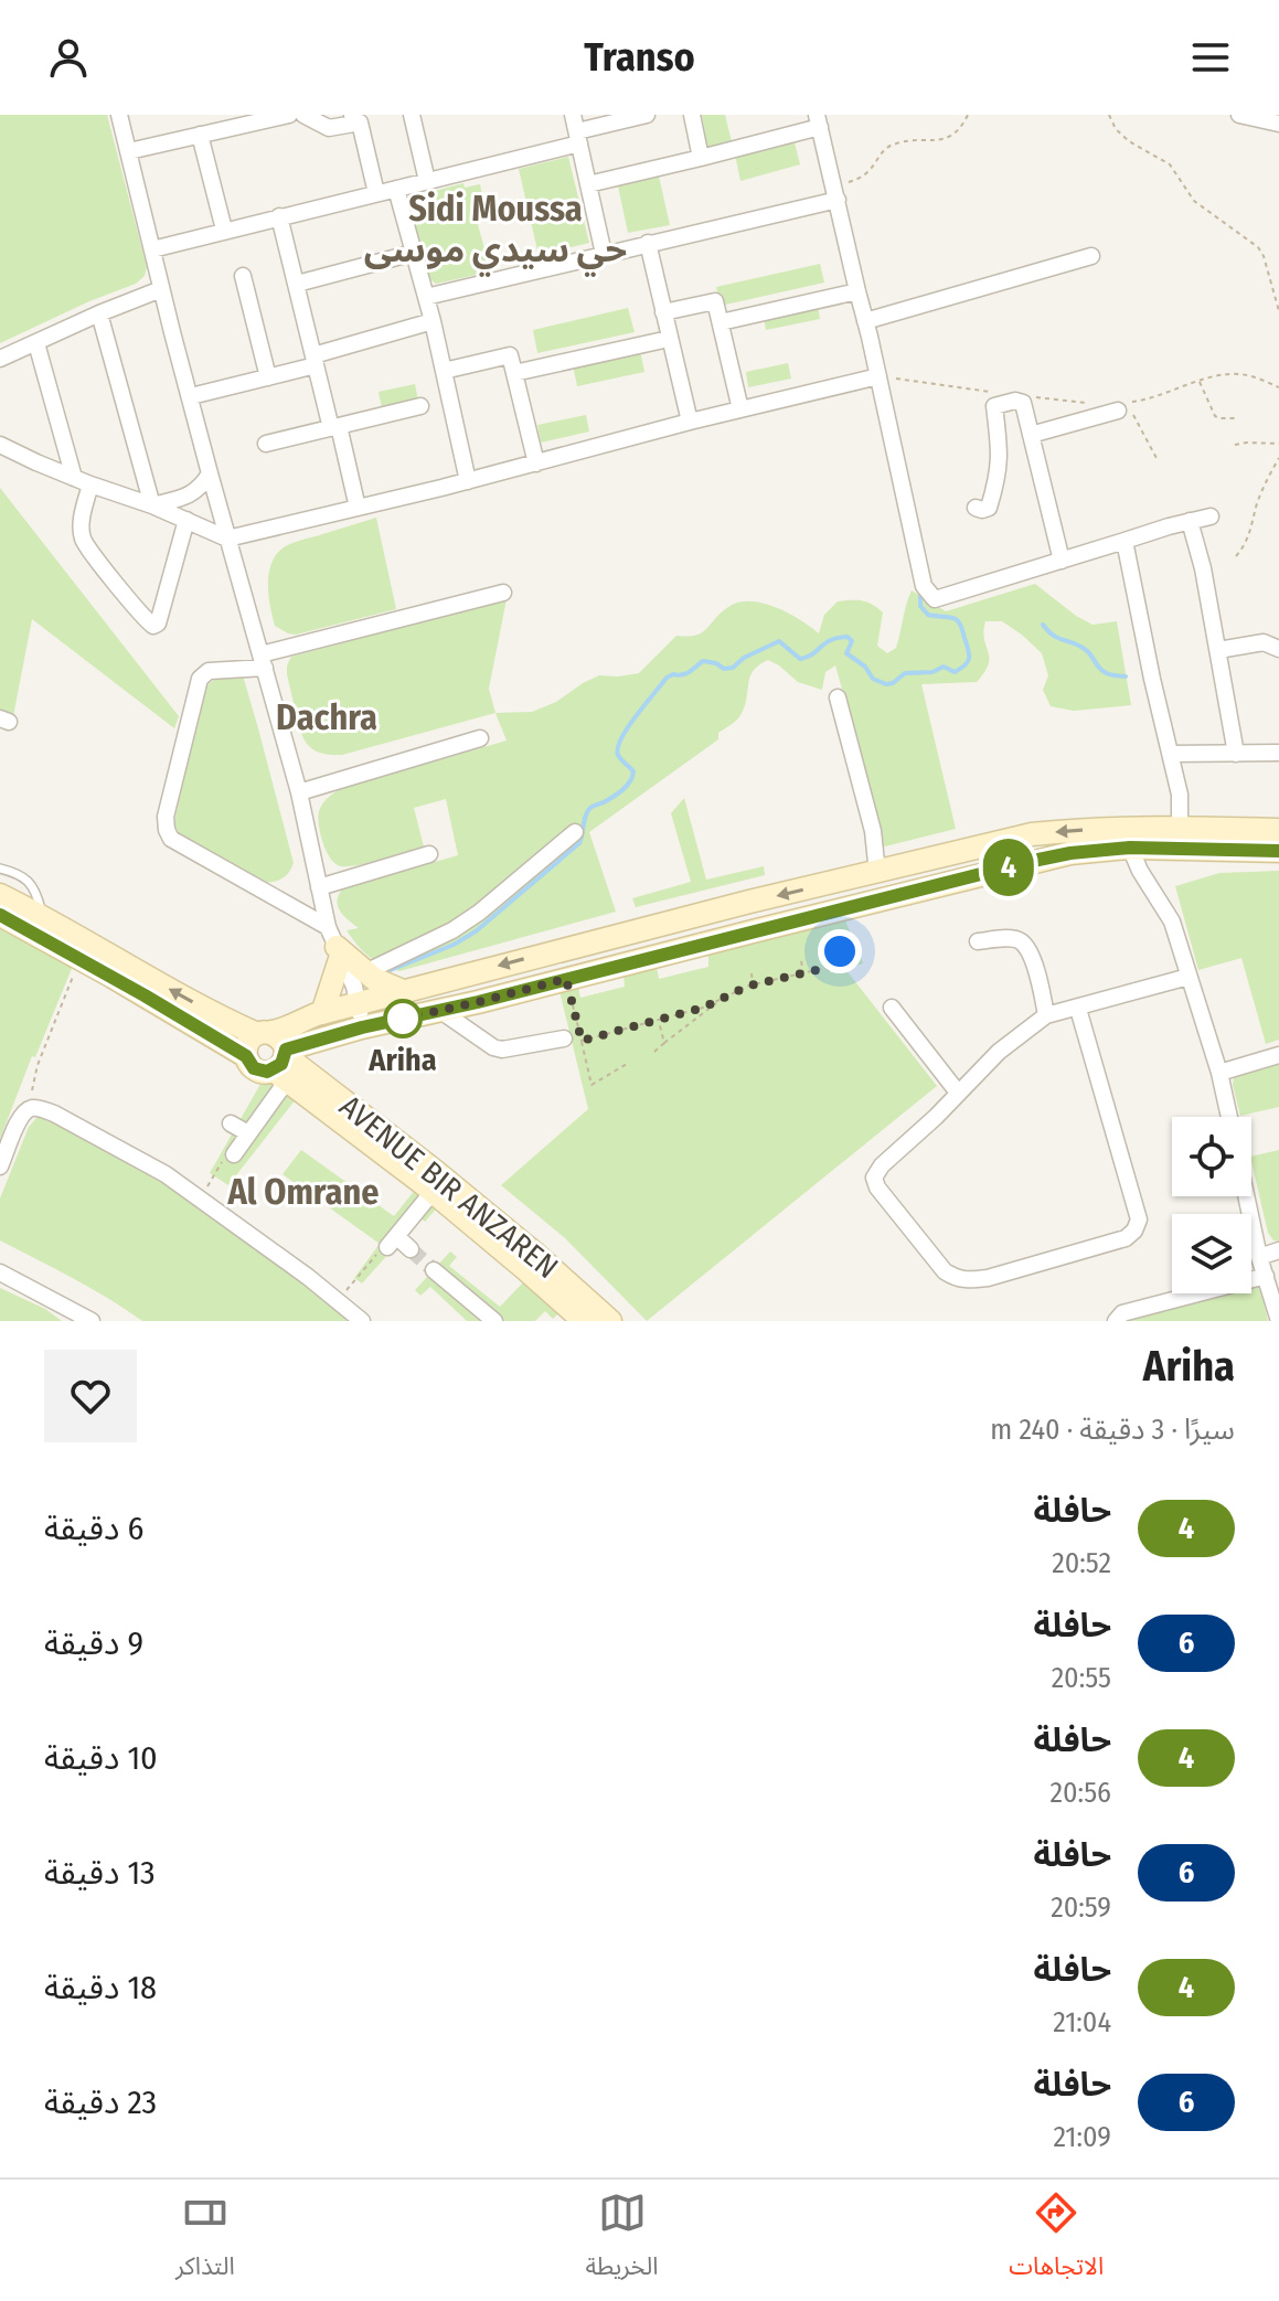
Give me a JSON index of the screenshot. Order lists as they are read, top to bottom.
{
  "streets": {
    "main road": ["AVENUE BIR ANZAREN"]
  },
  "districts": ["Sidi Moussa حي سيدي موسى", "Dachra", "Al Omrane"],
  "places": ["Ariha"],
  "lines": ["bus line 4"],
  "page": {
    "header": "Transo",
    "on_map": "4",
    "heading": ["Ariha", "سيرًا · 3 دقيقة · 240 m"],
    "list": [
      {
        "mark": "4",
        "name": "حافلة",
        "note": "20:52",
        "value": "6 دقيقة"
      },
      {
        "mark": "6",
        "name": "حافلة",
        "note": "20:55",
        "value": "9 دقيقة"
      },
      {
        "mark": "4",
        "name": "حافلة",
        "note": "20:56",
        "value": "10 دقيقة"
      },
      {
        "mark": "6",
        "name": "حافلة",
        "note": "20:59",
        "value": "13 دقيقة"
      },
      {
        "mark": "4",
        "name": "حافلة",
        "note": "21:04",
        "value": "18 دقيقة"
      },
      {
        "mark": "6",
        "name": "حافلة",
        "note": "21:09",
        "value": "23 دقيقة"
      }
    ],
    "tabs": ["الاتجاهات", "الخريطة", "التذاكر"]
  }
}
